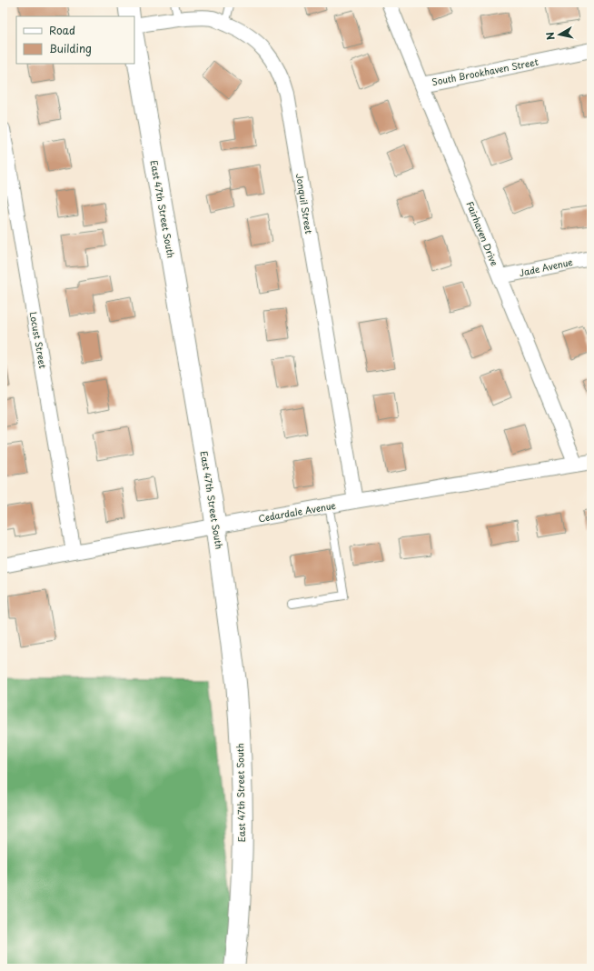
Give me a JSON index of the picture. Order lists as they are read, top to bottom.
{
  "streets": {
    "main road": ["East 47th Street South"],
    "street": [
      "South Brookhaven Street",
      "Jonquil Street",
      "Fairhaven Drive",
      "Jade Avenue",
      "Locust Street",
      "Cedardale Avenue"
    ]
  },
  "crossings": [
    ["South Brookhaven Street", "Fairhaven Drive"],
    ["Jonquil Street", "Cedardale Avenue"],
    ["East 47th Street South", "Cedardale Avenue"],
    ["Fairhaven Drive", "Jade Avenue"],
    ["Fairhaven Drive", "Cedardale Avenue"],
    ["Locust Street", "Cedardale Avenue"]
  ],
  "legend": ["Road", "Building"],
  "north": "left"
}
